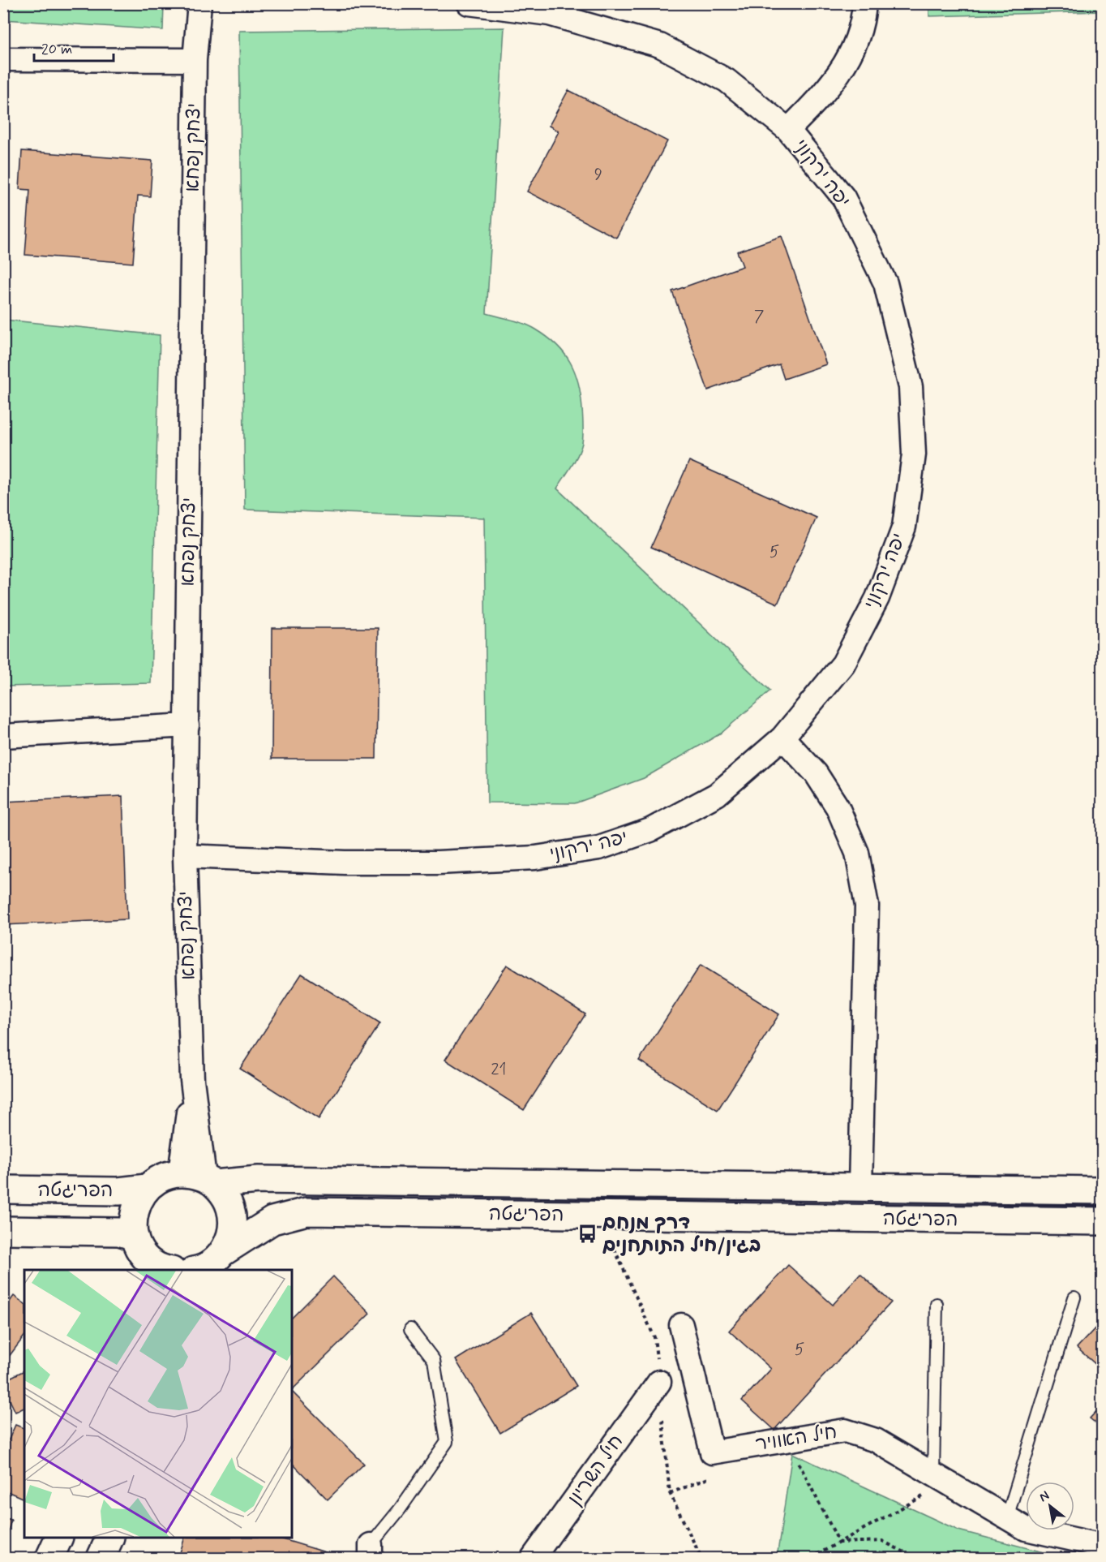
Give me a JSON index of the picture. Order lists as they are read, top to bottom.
{
  "streets": {
    "street": [
      "יצחק נפחא",
      "יפה ירקוני",
      "הפריגטה",
      "חיל האוויר",
      "חיל השריון"
    ]
  },
  "crossings": [
    ["יצחק נפחא", "יפה ירקוני"],
    ["יצחק נפחא", "הפריגטה"]
  ],
  "places": {
    "bus stop": ["דרך מנחם בגין/חיל התותחנים"]
  },
  "house_numbers": [
    "9",
    "7",
    "5",
    "21",
    "5"
  ],
  "scale_bar": "20 m",
  "north": "top left"
}
